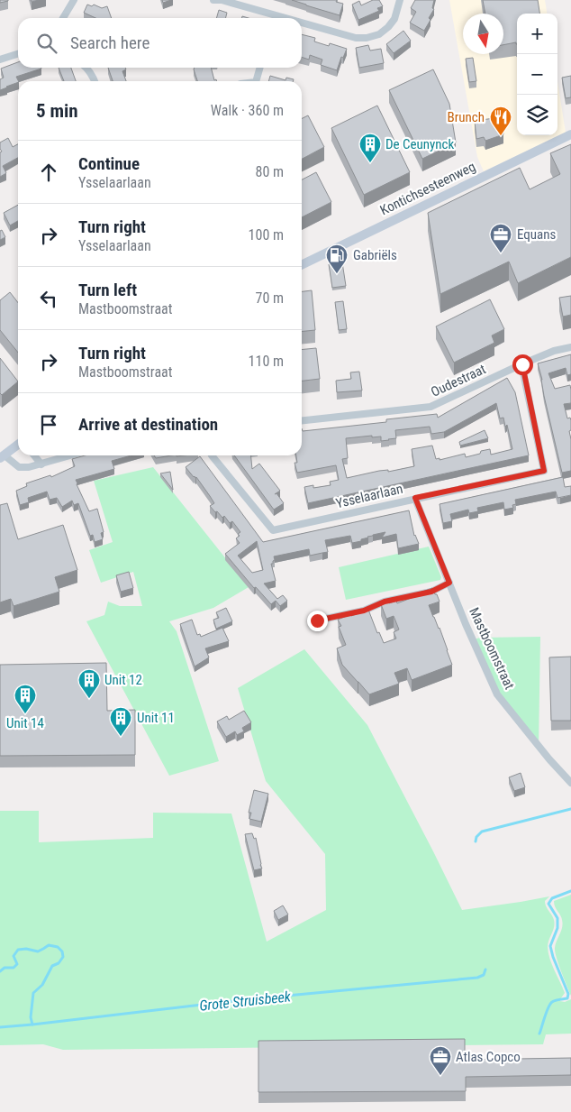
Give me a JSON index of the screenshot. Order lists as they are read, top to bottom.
{
  "streets": {
    "street": [
      "Kontichsesteenweg",
      "Oudestraat",
      "Ysselaarlaan",
      "Mastboomstraat"
    ]
  },
  "crossings": [
    ["Oudestraat", "Ysselaarlaan"],
    ["Ysselaarlaan", "Mastboomstraat"]
  ],
  "water": ["Grote Struisbeek"],
  "places": {
    "restaurant": ["Brunch"],
    "building": [
      "De Ceunynck",
      "Unit 12",
      "Unit 14",
      "Unit 11"
    ],
    "office": ["Equans", "Atlas Copco"],
    "fuel station": ["Gabriëls"]
  },
  "north": "bottom",
  "page": {
    "map_buttons": ["+", "−"],
    "search": "Search here",
    "heading": ["5 min", "Walk · 360 m"],
    "list": [
      ["Continue", "Ysselaarlaan", "80 m"],
      ["Turn right", "Ysselaarlaan", "100 m"],
      ["Turn left", "Mastboomstraat", "70 m"],
      ["Turn right", "Mastboomstraat", "110 m"],
      "Arrive at destination"
    ]
  }
}
